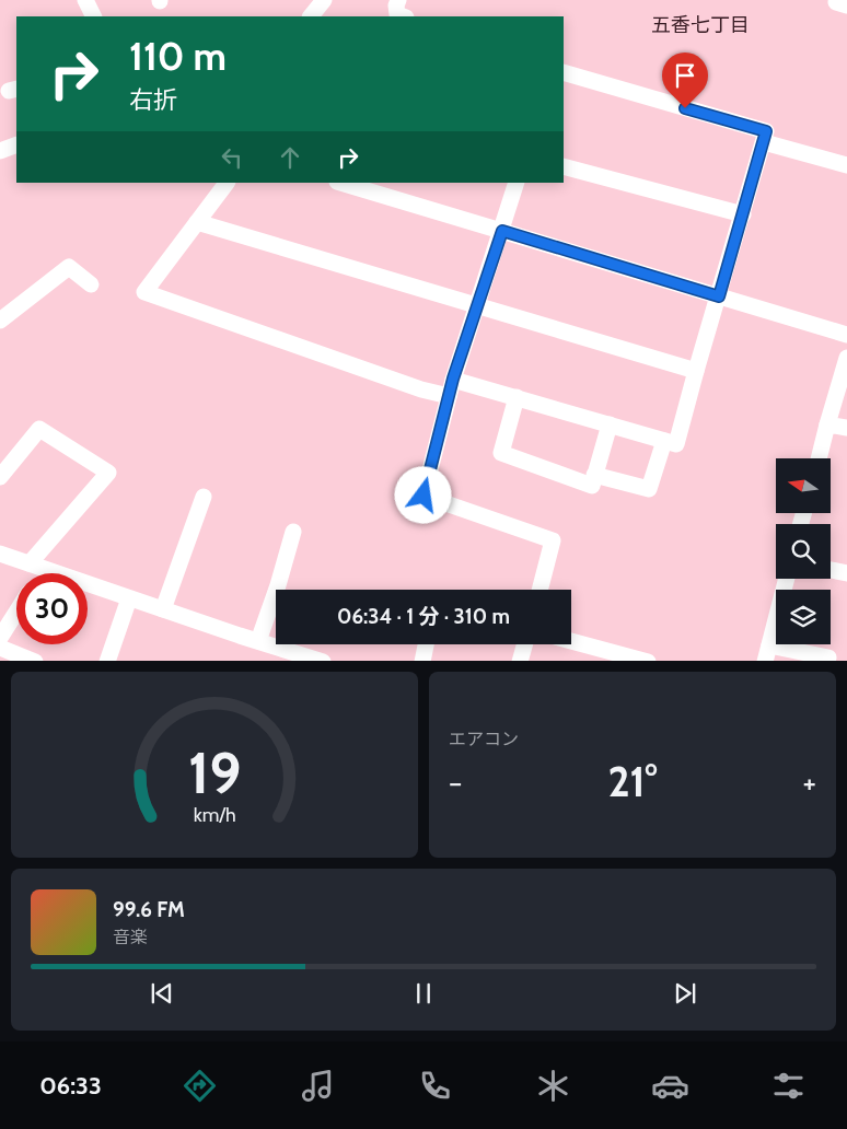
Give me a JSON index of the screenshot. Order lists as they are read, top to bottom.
{
  "districts": ["五香七丁目"],
  "north": "left",
  "page": {
    "turn": ["110 m", "右折"],
    "limit": "30",
    "trip": "06:34 · 1 分 · 310 m",
    "tile": "エアコン",
    "heat": ["−", "21°", "+"],
    "song": ["99.6 FM", "音楽"],
    "tabs": "06:33",
    "gauge": ["19", "km/h"]
  }
}
